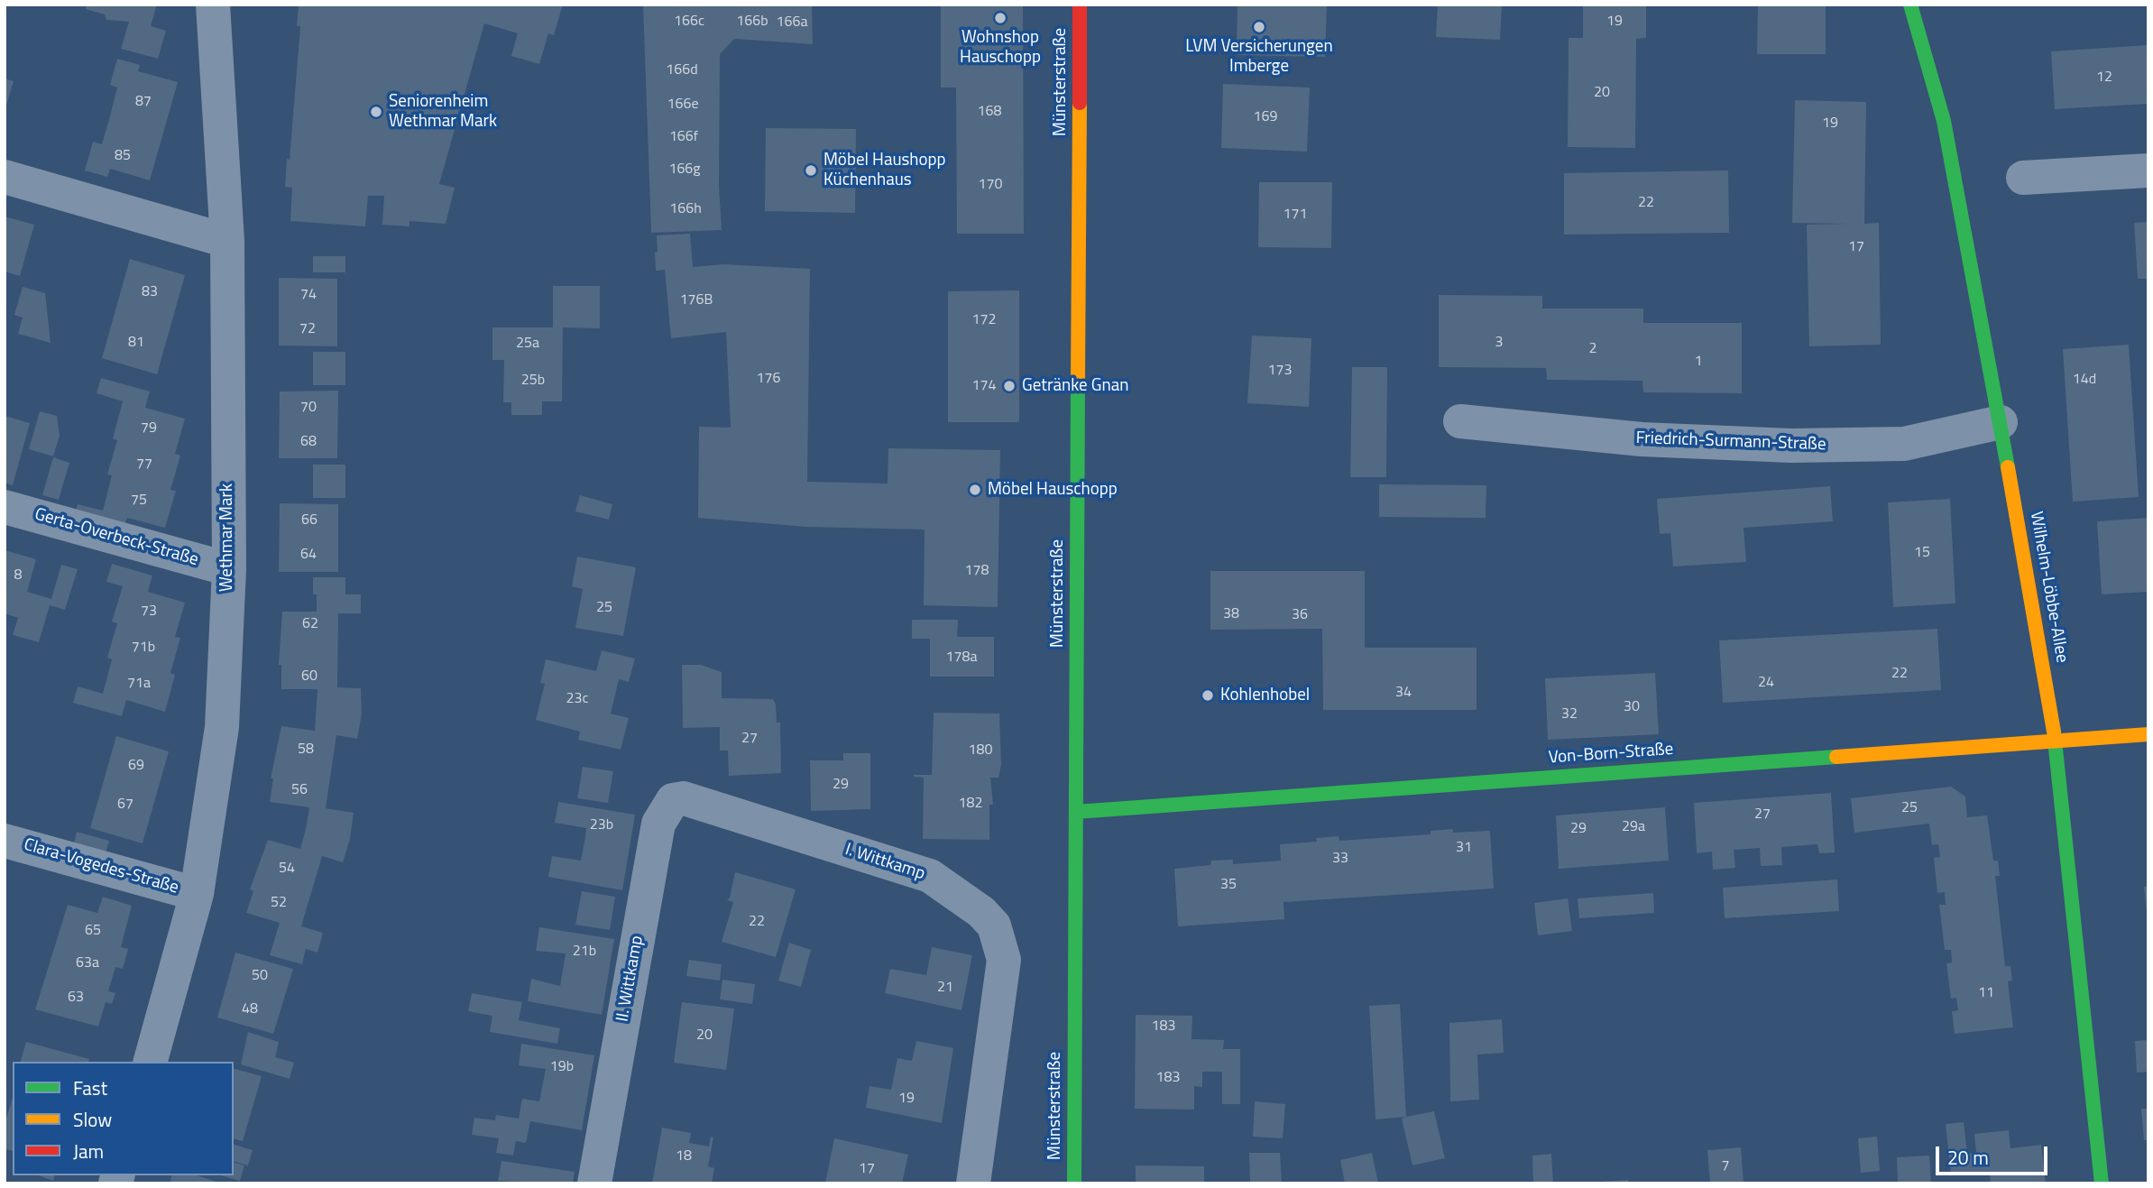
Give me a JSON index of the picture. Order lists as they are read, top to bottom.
{
  "streets": {
    "street": [
      "Münsterstraße",
      "Friedrich-Surmann-Straße",
      "Gerta-Overbeck-Straße",
      "Wethmar Mark",
      "Wilhelm-Löbbe-Allee",
      "Von-Born-Straße",
      "I. Wittkamp",
      "Clara-Vogedes-Straße",
      "II. Wittkamp"
    ]
  },
  "crossings": [
    ["Münsterstraße", "Von-Born-Straße"],
    ["Friedrich-Surmann-Straße", "Wilhelm-Löbbe-Allee"],
    ["Gerta-Overbeck-Straße", "Wethmar Mark"],
    ["Wethmar Mark", "Clara-Vogedes-Straße"],
    ["Wilhelm-Löbbe-Allee", "Von-Born-Straße"],
    ["I. Wittkamp", "II. Wittkamp"]
  ],
  "places": [
    "Wohnshop Hauschopp",
    "LVM Versicherungen Imberge",
    "Seniorenheim Wethmar Mark",
    "Möbel Haushopp Küchenhaus",
    "Getränke Gnan",
    "Möbel Hauschopp",
    "Kohlenhobel"
  ],
  "house_numbers": [
    "166c",
    "166b",
    "19",
    "166a",
    "166d",
    "12",
    "20",
    "87",
    "166e",
    "168",
    "169",
    "19",
    "166f",
    "85",
    "166g",
    "170",
    "22",
    "166h",
    "171",
    "17",
    "83",
    "74",
    "176B",
    "172",
    "72",
    "81",
    "3",
    "25a",
    "2",
    "1",
    "173",
    "176",
    "14d",
    "25b",
    "174",
    "70",
    "79",
    "68",
    "77",
    "75",
    "66",
    "15",
    "64",
    "178",
    "8",
    "25",
    "73",
    "38",
    "36",
    "62",
    "71b",
    "178a",
    "22",
    "60",
    "24",
    "71a",
    "34",
    "23c",
    "30",
    "32",
    "27",
    "58",
    "180",
    "69",
    "29",
    "56",
    "182",
    "67",
    "25",
    "27",
    "23b",
    "29a",
    "29",
    "31",
    "33",
    "54",
    "35",
    "52",
    "22",
    "65",
    "21b",
    "63a",
    "50",
    "21",
    "11",
    "63",
    "48",
    "183",
    "20",
    "19b",
    "183",
    "19",
    "18",
    "7",
    "17"
  ],
  "legend": ["Fast", "Slow", "Jam"],
  "scale_bar": "20 m"
}
